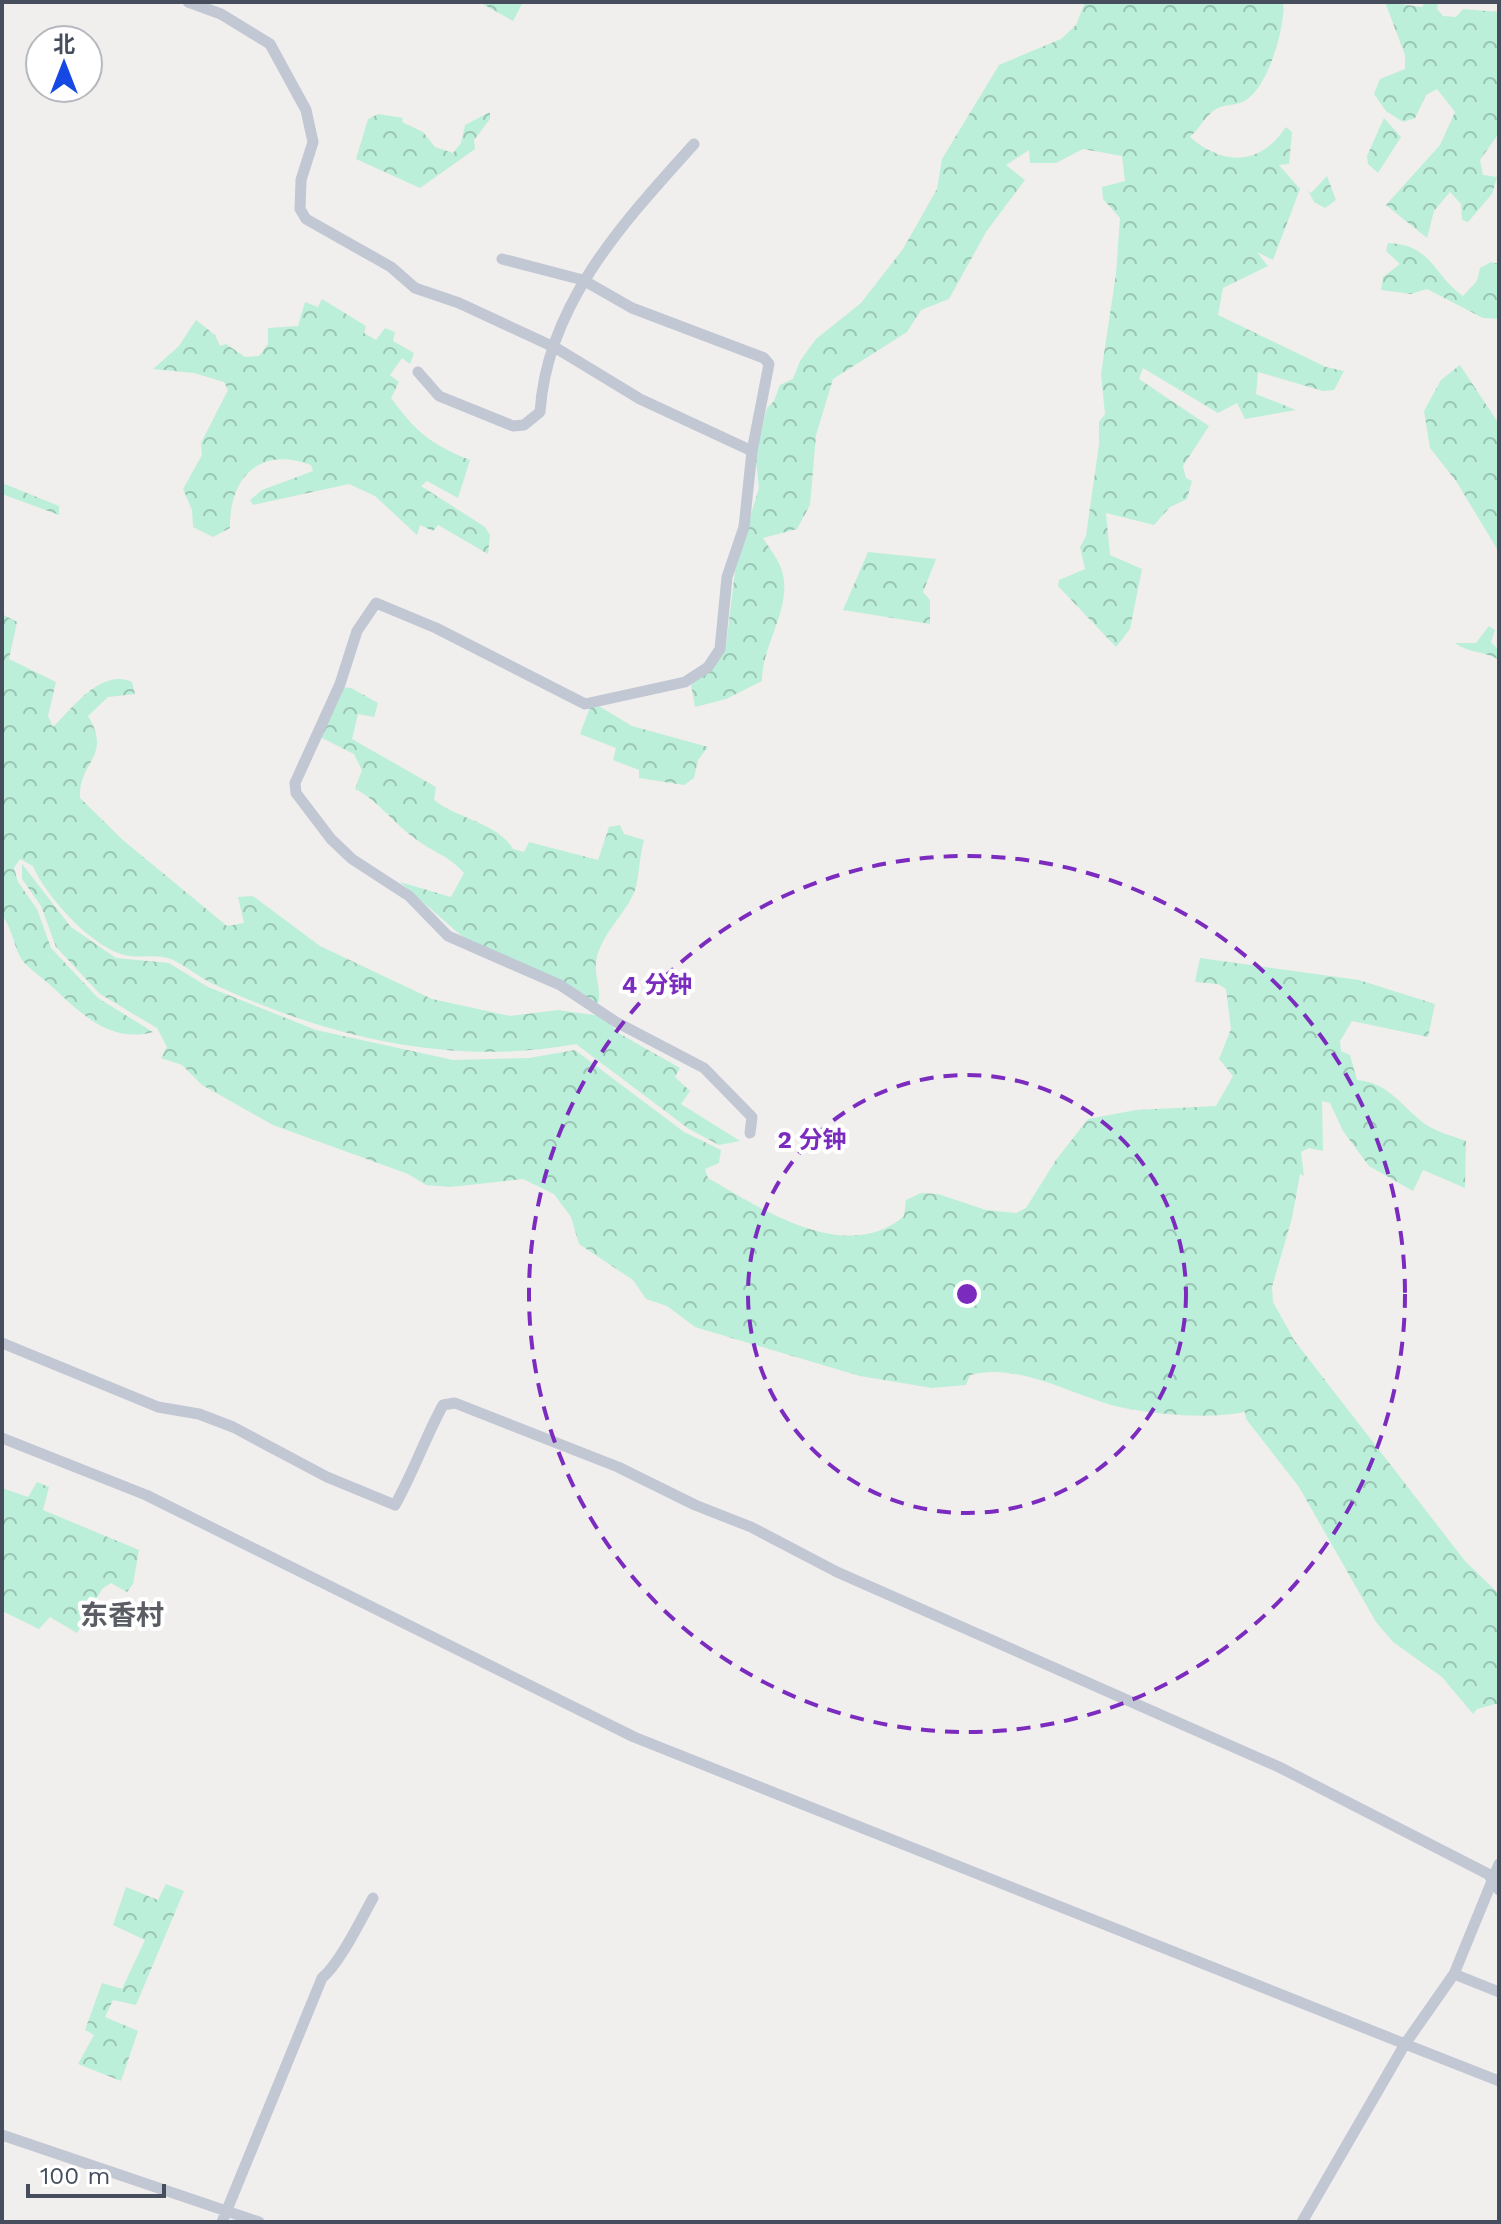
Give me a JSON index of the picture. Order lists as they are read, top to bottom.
{
  "districts": ["东香村"],
  "scale_bar": "100 m",
  "north": "top",
  "rings": ["4 分钟", "2 分钟"]
}
